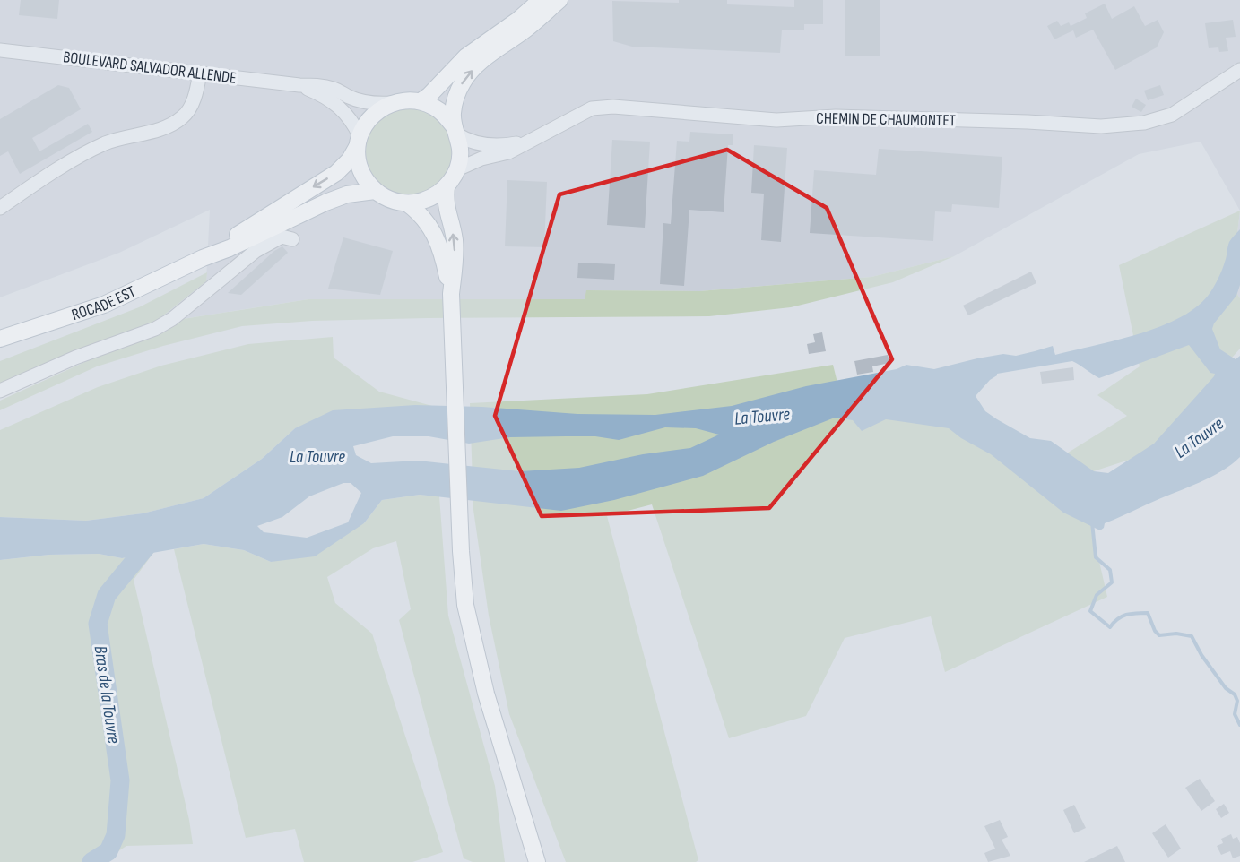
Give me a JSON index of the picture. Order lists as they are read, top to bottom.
{
  "streets": {
    "main road": ["ROCADE EST"],
    "street": ["BOULEVARD SALVADOR ALLENDE", "CHEMIN DE CHAUMONTET"]
  },
  "crossings": [
    ["BOULEVARD SALVADOR ALLENDE", "CHEMIN DE CHAUMONTET"],
    ["BOULEVARD SALVADOR ALLENDE", "ROCADE EST"],
    ["CHEMIN DE CHAUMONTET", "ROCADE EST"]
  ],
  "water": ["La Touvre", "Bras de la Touvre"]
}
